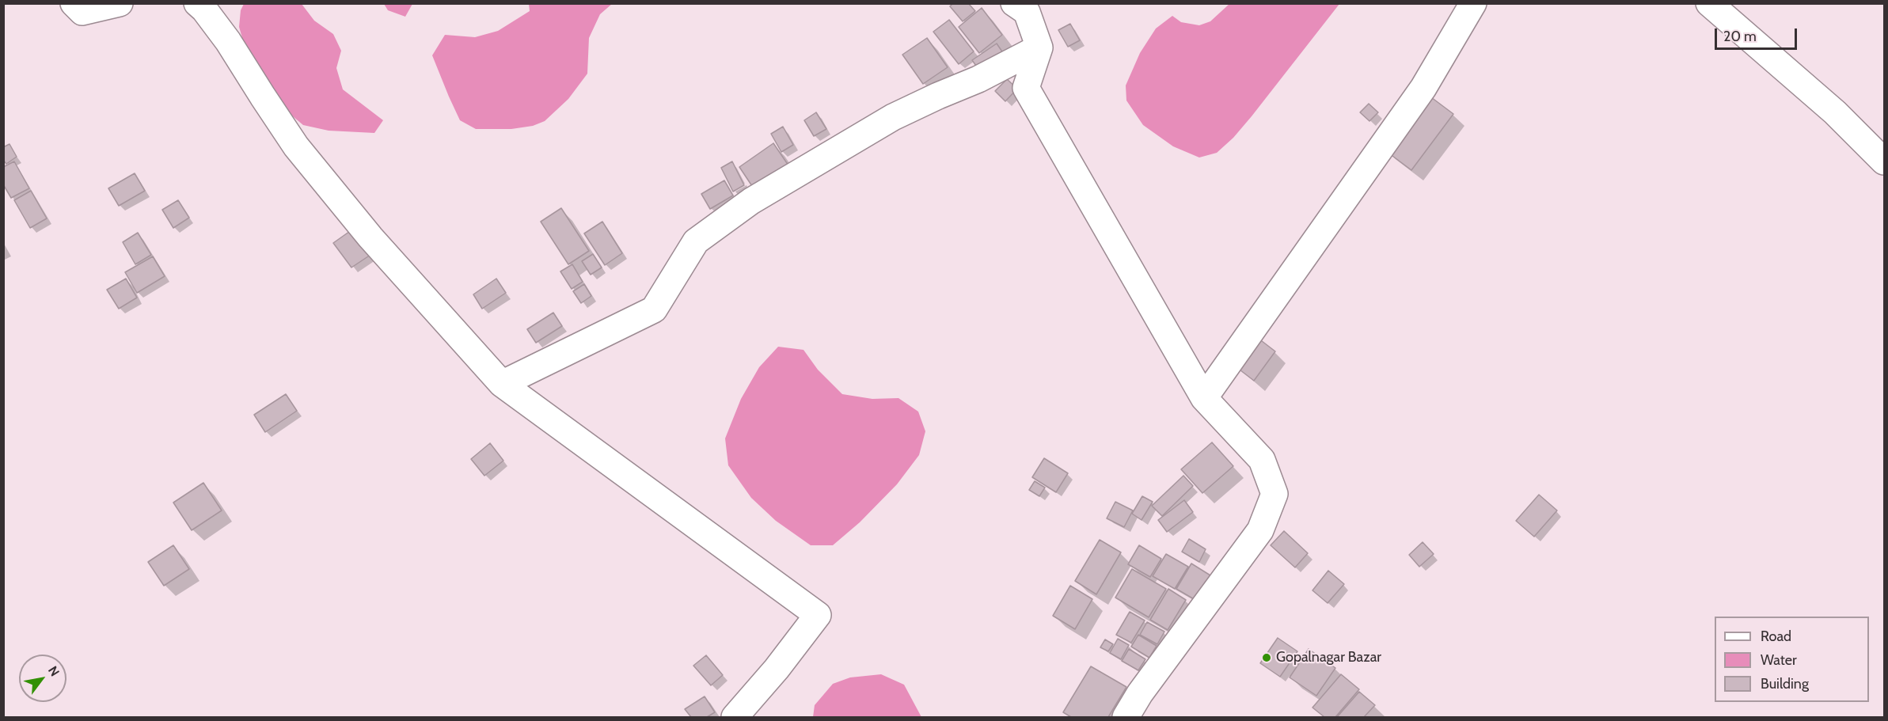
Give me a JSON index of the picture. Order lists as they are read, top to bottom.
{
  "places": ["Gopalnagar Bazar"],
  "legend": ["Road", "Water", "Building"],
  "scale_bar": "20 m",
  "north": "top right"
}
